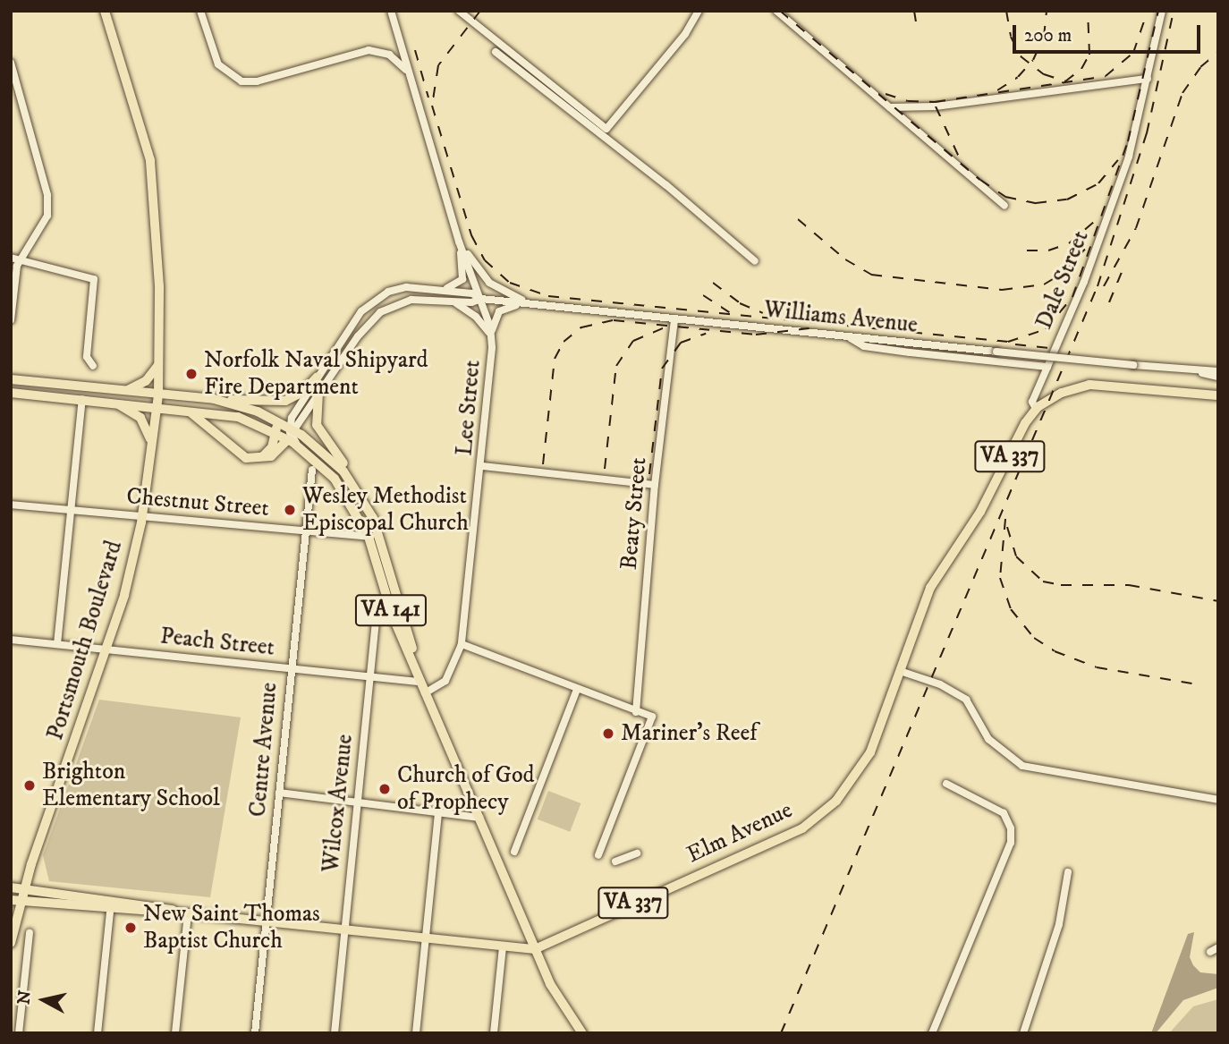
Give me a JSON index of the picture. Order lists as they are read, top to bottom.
{
  "streets": {
    "main road": [
      "VA 337",
      "VA 141",
      "Portsmouth Boulevard",
      "Elm Avenue"
    ],
    "street": [
      "Dale Street",
      "Williams Avenue",
      "Lee Street",
      "Chestnut Street",
      "Beaty Street",
      "Peach Street",
      "Centre Avenue",
      "Wilcox Avenue"
    ]
  },
  "crossings": [
    ["Dale Street", "Williams Avenue"],
    ["Williams Avenue", "Lee Street"],
    ["Williams Avenue", "Beaty Street"],
    ["Williams Avenue", "VA 141"],
    ["Lee Street", "VA 141"],
    ["VA 337", "Elm Avenue"],
    ["Chestnut Street", "VA 141"],
    ["Chestnut Street", "Portsmouth Boulevard"],
    ["Chestnut Street", "Centre Avenue"],
    ["VA 141", "Portsmouth Boulevard"],
    ["VA 141", "Peach Street"],
    ["VA 141", "Elm Avenue"],
    ["Portsmouth Boulevard", "Peach Street"],
    ["Portsmouth Boulevard", "Elm Avenue"],
    ["Peach Street", "Centre Avenue"],
    ["Peach Street", "Wilcox Avenue"],
    ["Centre Avenue", "Elm Avenue"],
    ["Wilcox Avenue", "Elm Avenue"]
  ],
  "places": [
    "Norfolk Naval Shipyard Fire Department",
    "Wesley Methodist Episcopal Church",
    "Mariner's Reef",
    "Brighton Elementary School",
    "Church of God of Prophecy",
    "New Saint Thomas Baptist Church"
  ],
  "scale_bar": "200 m",
  "north": "left"
}
